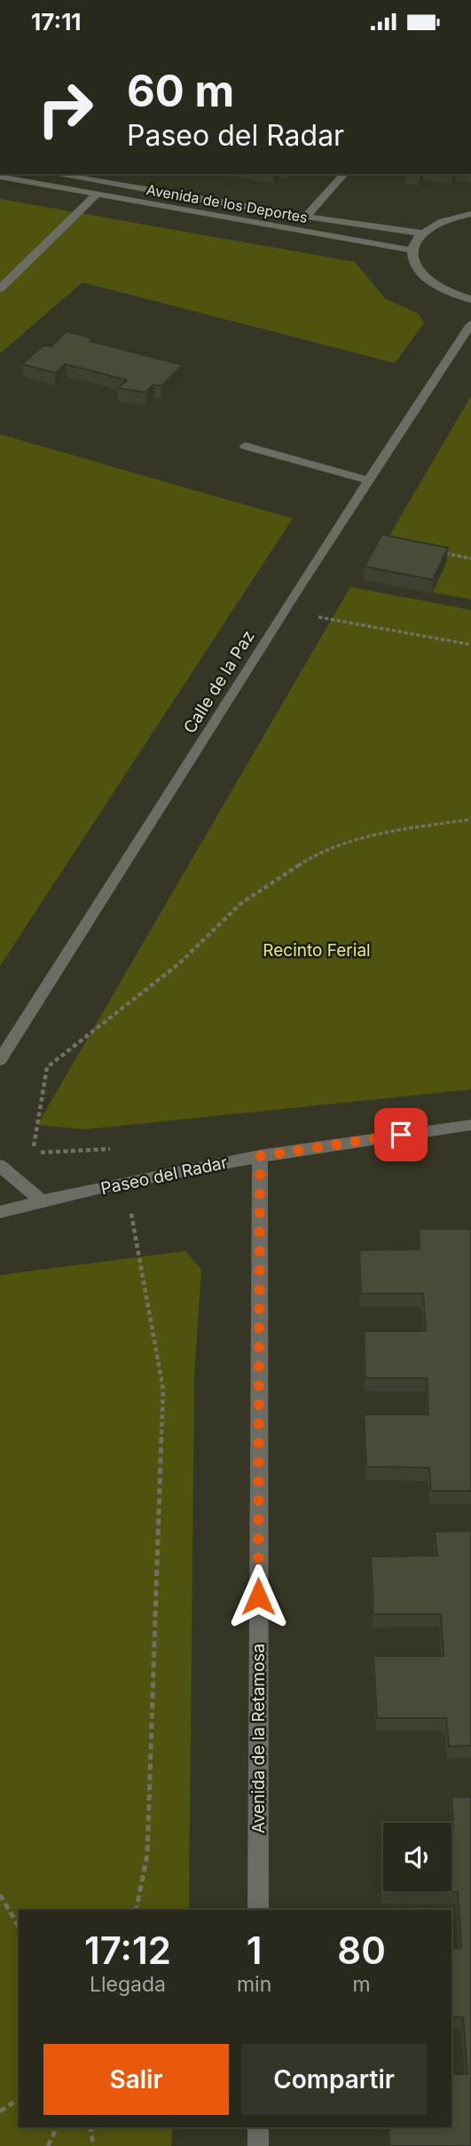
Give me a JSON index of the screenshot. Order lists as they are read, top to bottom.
{
  "streets": {
    "street": [
      "Avenida de los Deportes",
      "Calle de la Paz",
      "Paseo del Radar",
      "Avenida de la Retamosa"
    ]
  },
  "crossings": [
    ["Paseo del Radar", "Avenida de la Retamosa"]
  ],
  "parks": ["Recinto Ferial"],
  "page": {
    "status": "17:11",
    "turn": ["60 m", "Paseo del Radar"],
    "eta": [
      "17:12",
      "Llegada",
      "1",
      "min",
      "80",
      "m"
    ],
    "buttons": ["Salir", "Compartir"]
  }
}
